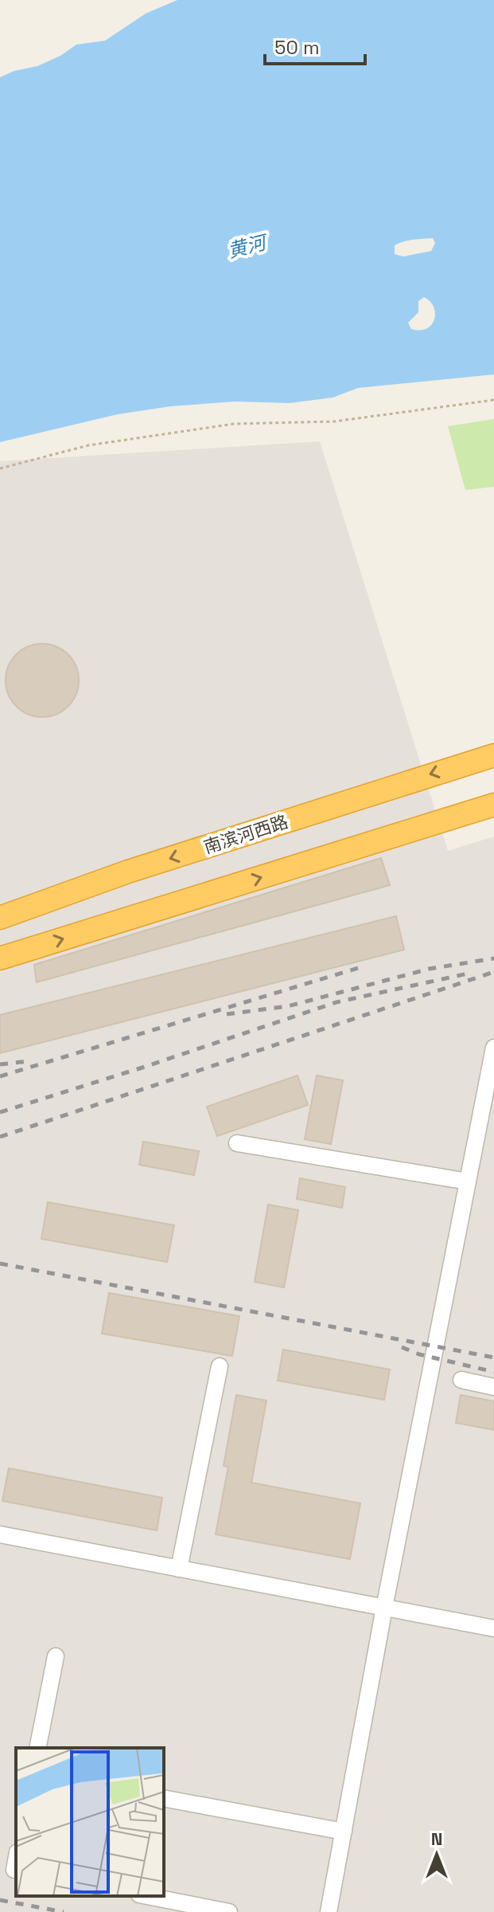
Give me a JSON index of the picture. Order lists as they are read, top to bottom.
{
  "streets": {
    "highway": ["南滨河西路"]
  },
  "water": ["黄河"],
  "scale_bar": "50 m",
  "north": "top"
}
